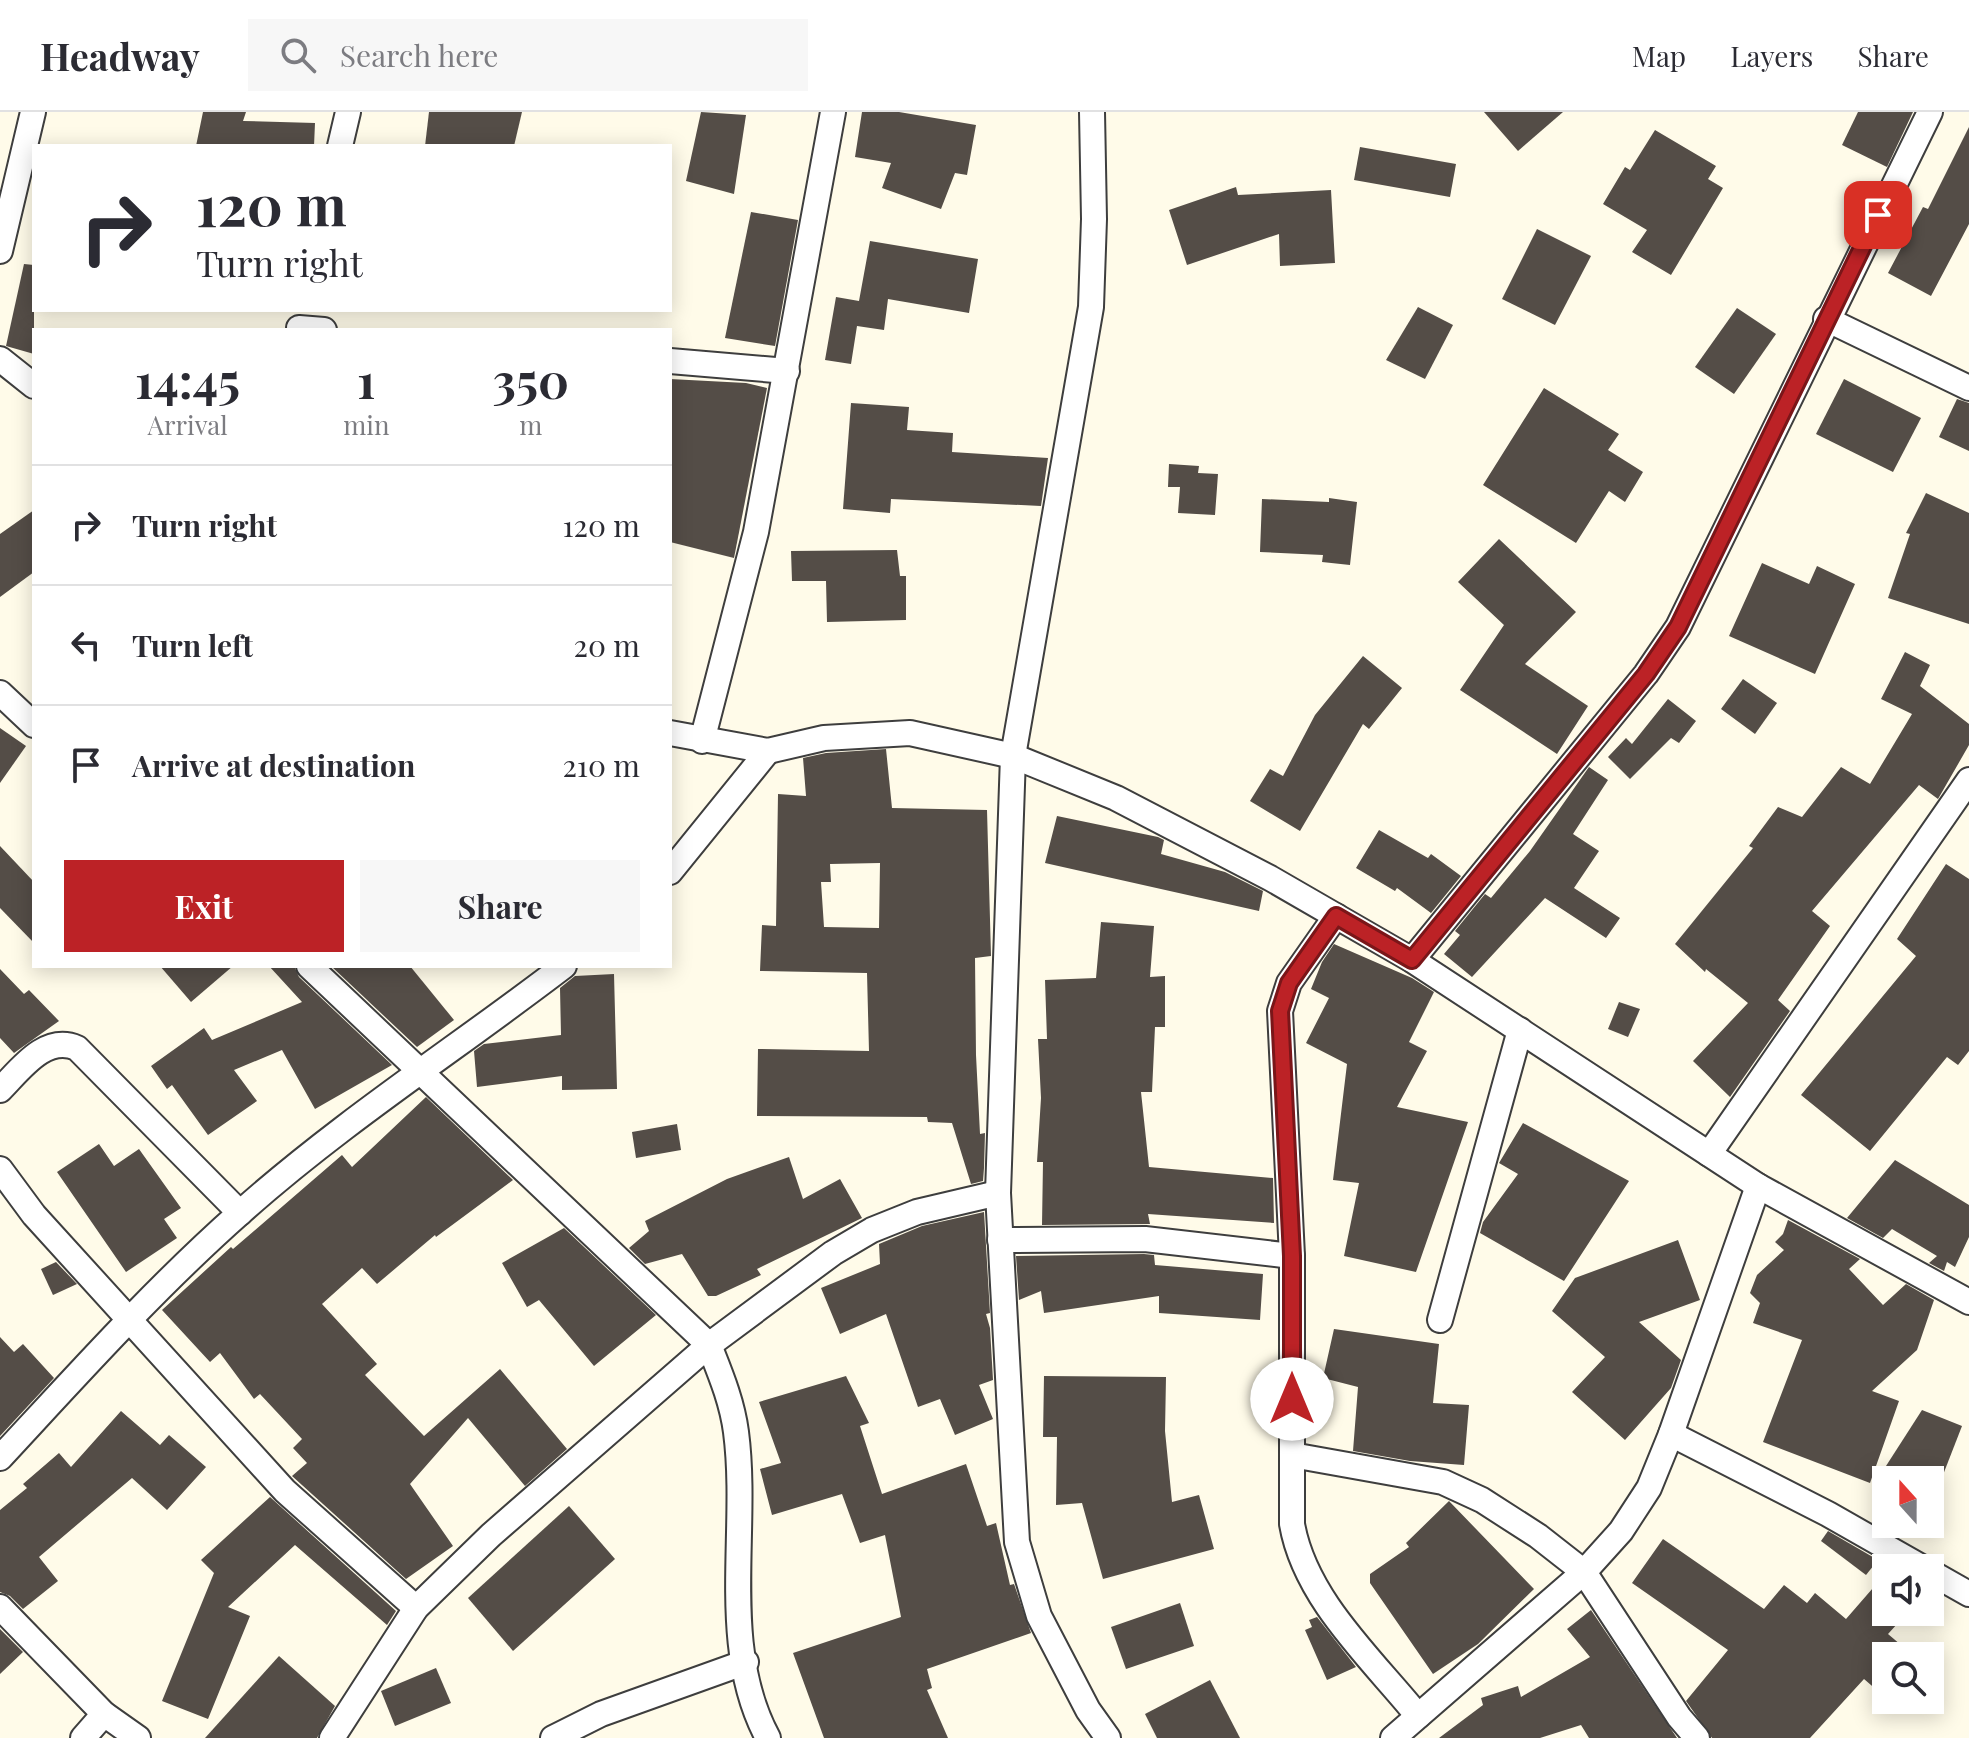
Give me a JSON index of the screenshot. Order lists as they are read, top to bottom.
{
  "north": "top",
  "page": {
    "header": "Headway",
    "search": "Search here",
    "nav": ["Map", "Layers", "Share"],
    "turn": ["120 m", "Turn right"],
    "eta": [
      "14:45",
      "Arrival",
      "1",
      "min",
      "350",
      "m"
    ],
    "list": [
      {
        "name": "Turn right",
        "value": "120 m"
      },
      {
        "name": "Turn left",
        "value": "20 m"
      },
      {
        "name": "Arrive at destination",
        "value": "210 m"
      }
    ],
    "buttons": ["Exit", "Share"]
  }
}
